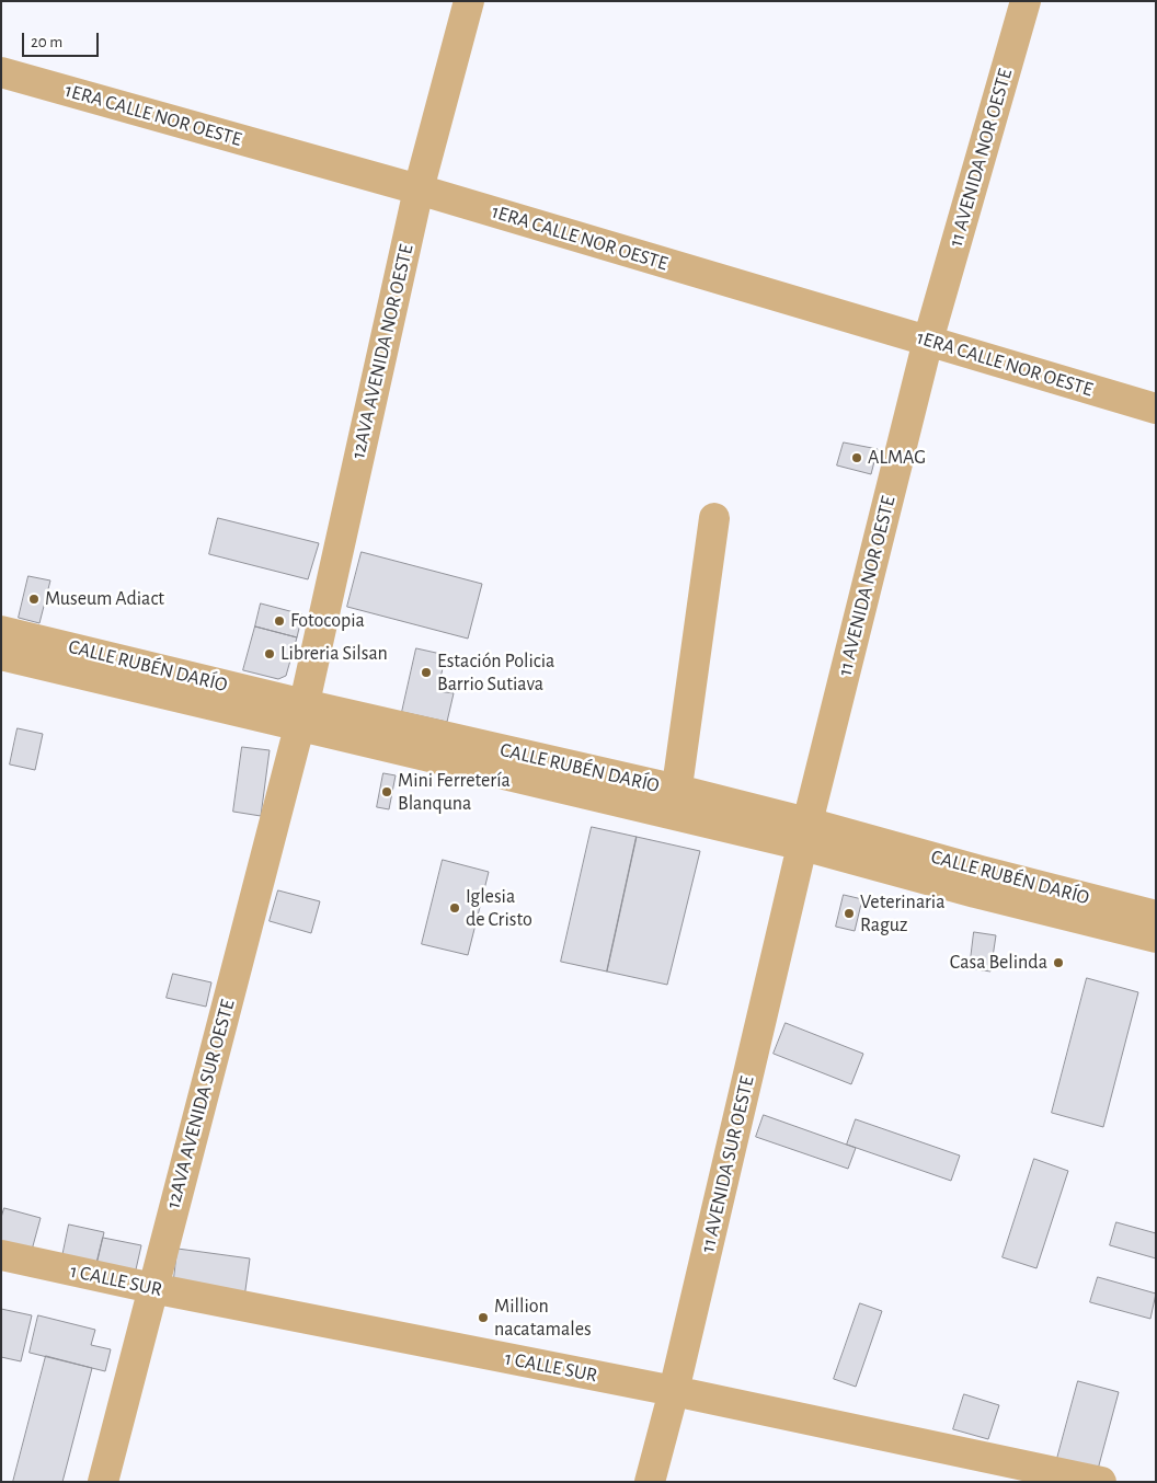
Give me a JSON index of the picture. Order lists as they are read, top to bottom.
{
  "streets": {
    "street": [
      "1ERA CALLE NOR OESTE",
      "11 AVENIDA NOR OESTE",
      "12AVA AVENIDA NOR OESTE",
      "CALLE RUBÉN DARÍO",
      "12AVA AVENIDA SUR OESTE",
      "11 AVENIDA SUR OESTE",
      "1 CALLE SUR"
    ]
  },
  "crossings": [
    ["1ERA CALLE NOR OESTE", "11 AVENIDA NOR OESTE"],
    ["1ERA CALLE NOR OESTE", "12AVA AVENIDA NOR OESTE"],
    ["11 AVENIDA NOR OESTE", "CALLE RUBÉN DARÍO"],
    ["11 AVENIDA NOR OESTE", "11 AVENIDA SUR OESTE"],
    ["12AVA AVENIDA NOR OESTE", "CALLE RUBÉN DARÍO"],
    ["12AVA AVENIDA NOR OESTE", "12AVA AVENIDA SUR OESTE"],
    ["CALLE RUBÉN DARÍO", "12AVA AVENIDA SUR OESTE"],
    ["CALLE RUBÉN DARÍO", "11 AVENIDA SUR OESTE"],
    ["12AVA AVENIDA SUR OESTE", "1 CALLE SUR"],
    ["11 AVENIDA SUR OESTE", "1 CALLE SUR"]
  ],
  "places": [
    "ALMAG",
    "Museum Adiact",
    "Fotocopia",
    "Libreria Silsan",
    "Estación Policia Barrio Sutiava",
    "Mini Ferretería Blanquna",
    "Iglesia de Cristo",
    "Veterinaria Raguz",
    "Casa Belinda",
    "Million nacatamales"
  ],
  "scale_bar": "20 m"
}
